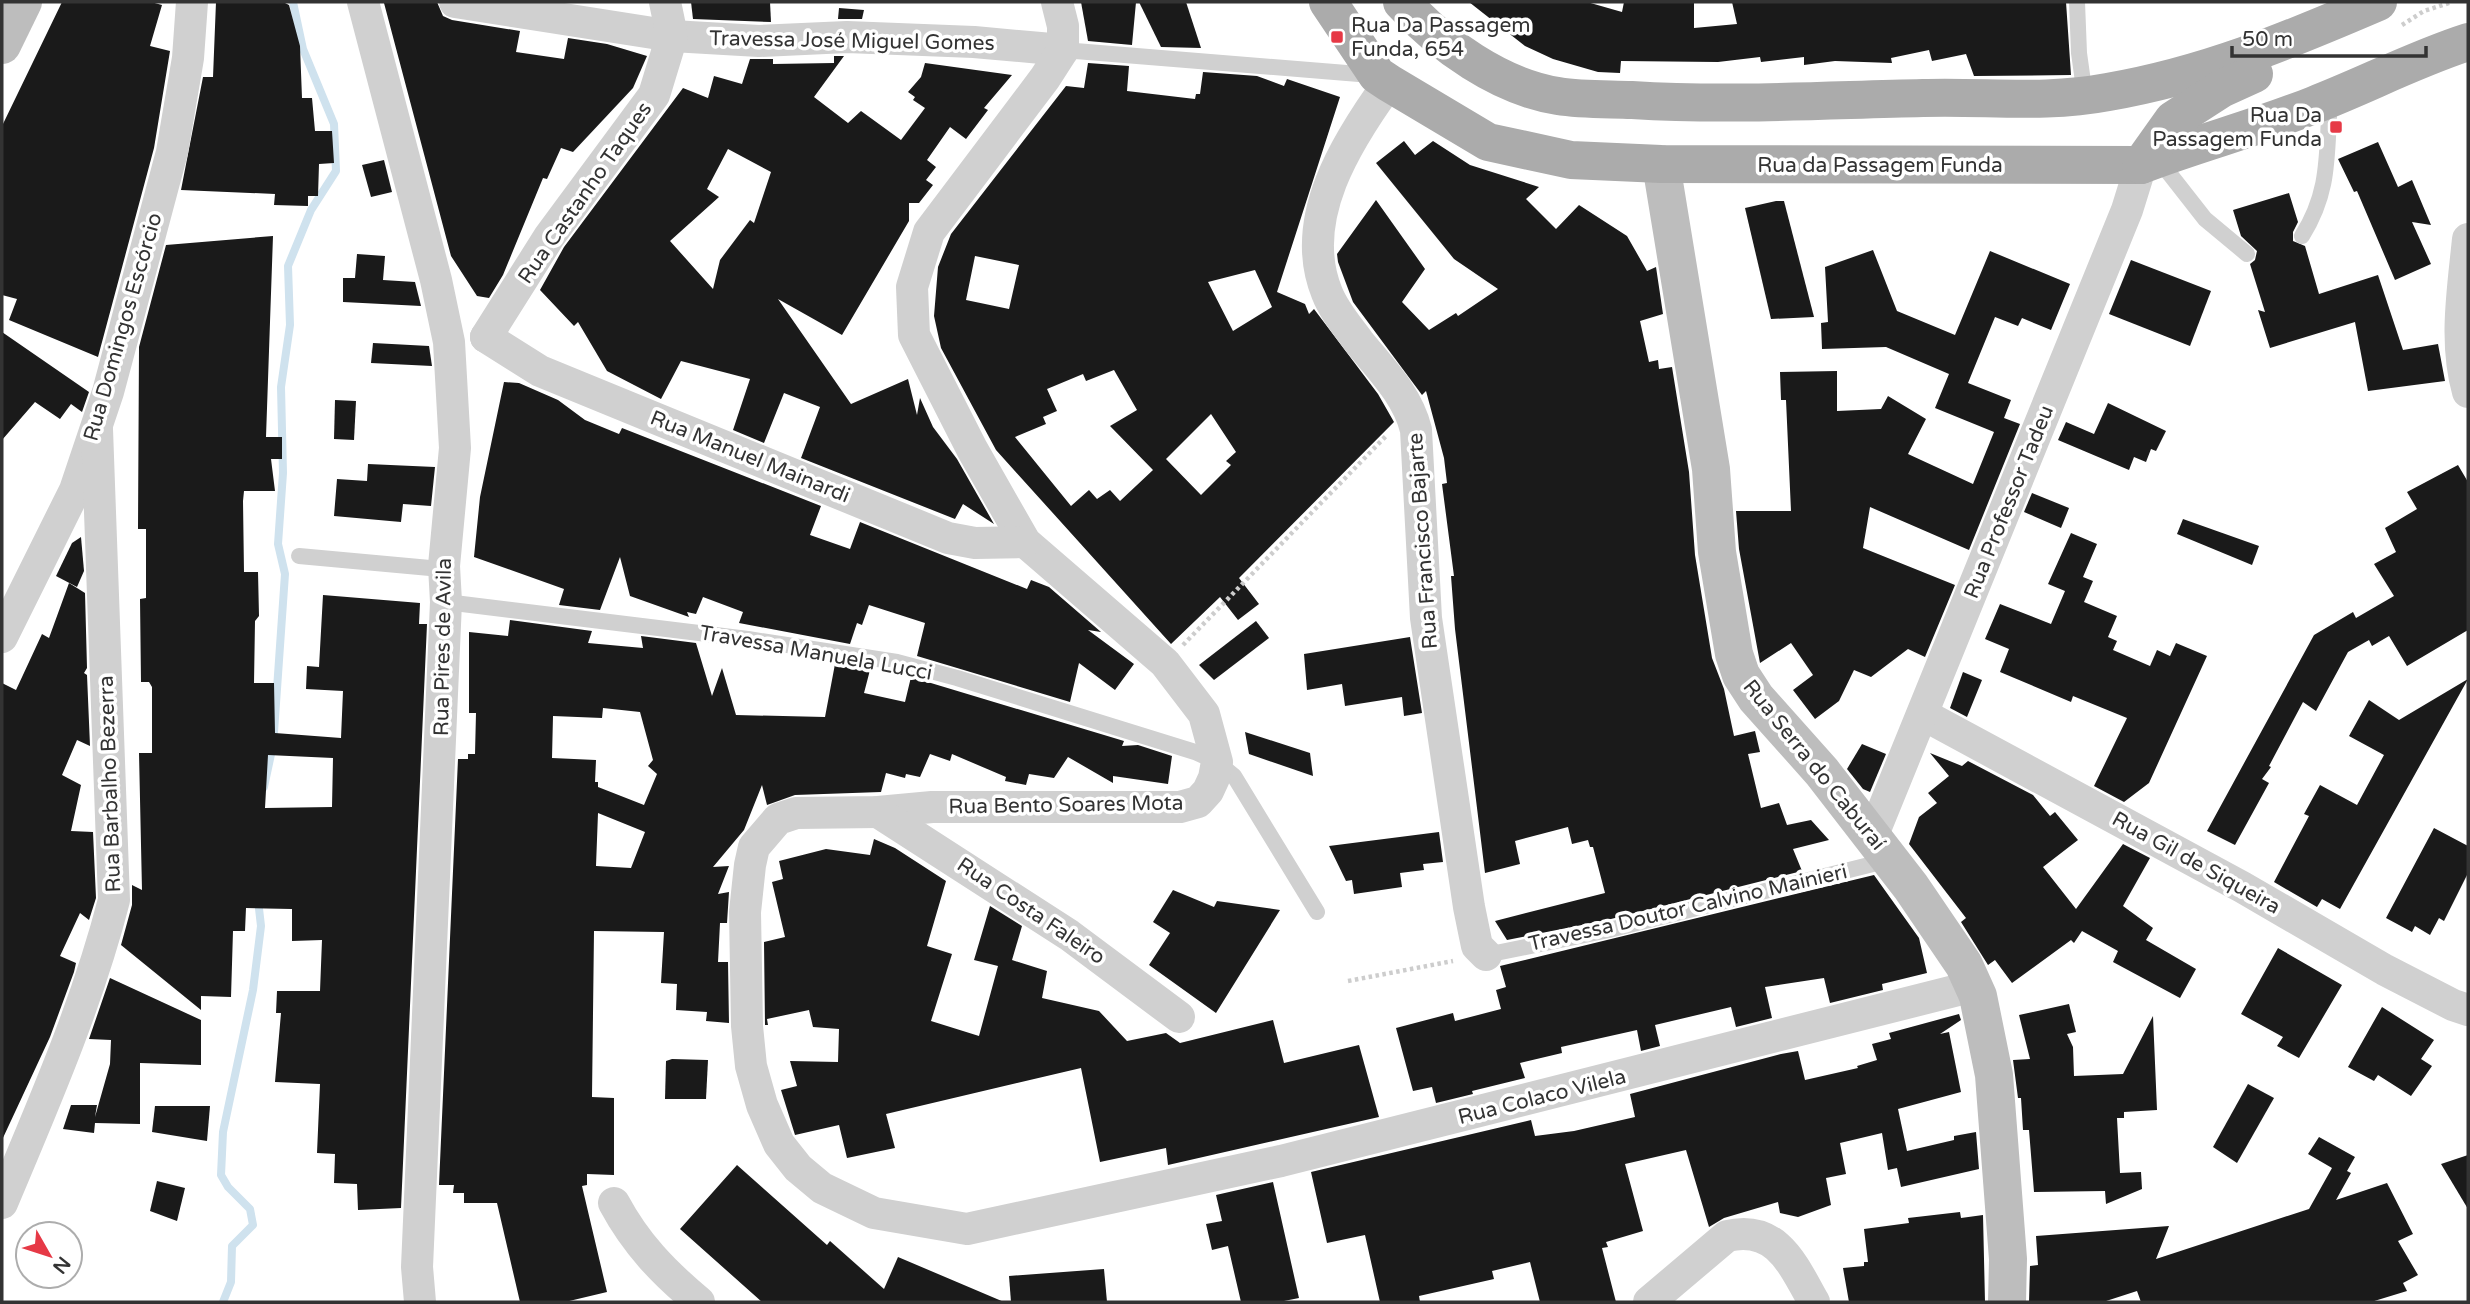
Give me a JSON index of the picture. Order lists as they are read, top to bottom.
{
  "streets": {
    "main road": ["Rua da Passagem Funda"],
    "street": [
      "Travessa José Miguel Gomes",
      "Rua Castanho Taques",
      "Rua Domingos Escórcio",
      "Rua Manuel Mainardi",
      "Rua Professor Tadeu",
      "Rua Francisco Bajarte",
      "Rua Pires de Avila",
      "Rua Serra do Caburaí",
      "Rua Barbalho Bezerra",
      "Rua Bento Soares Mota",
      "Rua Gil de Siqueira",
      "Rua Costa Faleiro",
      "Rua Colaco Vilela"
    ],
    "lane": ["Travessa Manuela Lucci", "Travessa Doutor Calvino Mainieri"]
  },
  "crossings": [
    ["Travessa José Miguel Gomes", "Rua da Passagem Funda"],
    ["Travessa José Miguel Gomes", "Rua Castanho Taques"],
    ["Travessa José Miguel Gomes", "Rua Francisco Bajarte"],
    ["Rua da Passagem Funda", "Rua Professor Tadeu"],
    ["Rua da Passagem Funda", "Rua Francisco Bajarte"],
    ["Rua da Passagem Funda", "Rua Serra do Caburaí"],
    ["Rua Castanho Taques", "Rua Manuel Mainardi"],
    ["Rua Domingos Escórcio", "Rua Barbalho Bezerra"],
    ["Rua Professor Tadeu", "Rua Serra do Caburaí"],
    ["Rua Professor Tadeu", "Rua Gil de Siqueira"],
    ["Rua Professor Tadeu", "Travessa Doutor Calvino Mainieri"],
    ["Rua Francisco Bajarte", "Travessa Doutor Calvino Mainieri"],
    ["Rua Pires de Avila", "Travessa Manuela Lucci"],
    ["Travessa Manuela Lucci", "Rua Bento Soares Mota"],
    ["Rua Serra do Caburaí", "Travessa Doutor Calvino Mainieri"],
    ["Rua Serra do Caburaí", "Rua Colaco Vilela"],
    ["Rua Bento Soares Mota", "Rua Costa Faleiro"],
    ["Rua Bento Soares Mota", "Rua Colaco Vilela"]
  ],
  "places": {
    "transit": ["Rua Da Passagem Funda, 654", "Rua Da Passagem Funda"]
  },
  "scale_bar": "50 m",
  "north": "bottom right"
}
